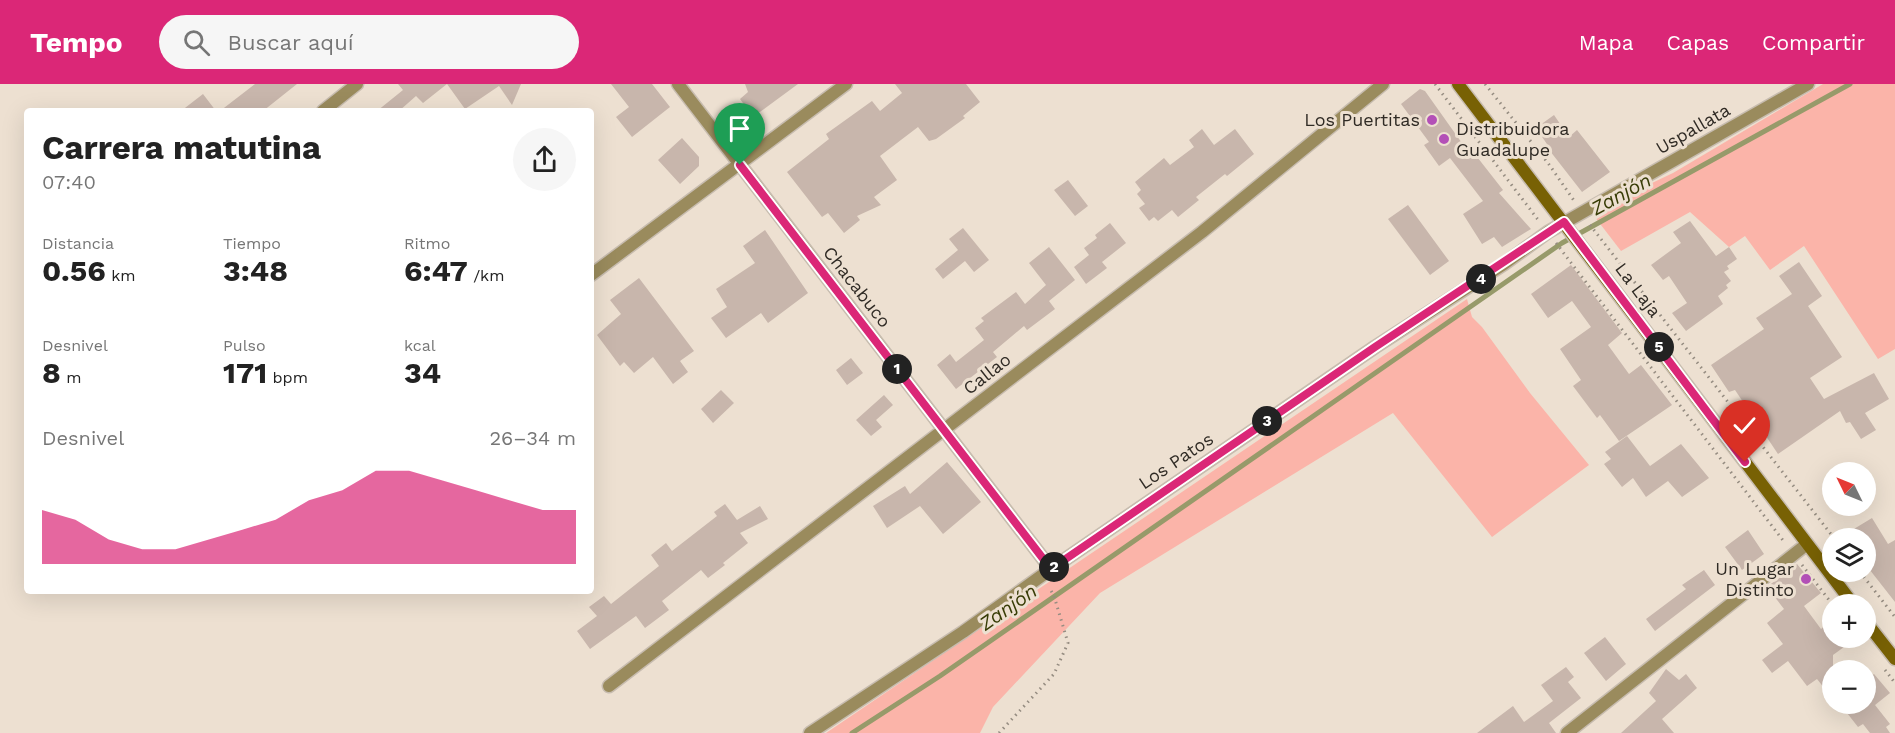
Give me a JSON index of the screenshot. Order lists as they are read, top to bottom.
{
  "streets": {
    "main road": ["La Laja"],
    "street": [
      "Uspallata",
      "Chacabuco",
      "Callao",
      "Los Patos"
    ]
  },
  "crossings": [
    ["Uspallata", "La Laja"],
    ["Uspallata", "Los Patos"],
    ["Chacabuco", "Callao"],
    ["Chacabuco", "Los Patos"],
    ["La Laja", "Los Patos"]
  ],
  "water": ["Zanjón"],
  "places": ["Los Puertitas", "Distribuidora Guadalupe", "Un Lugar Distinto"],
  "north": "top left",
  "page": {
    "header": "Tempo",
    "search": "Buscar aquí",
    "nav": ["Mapa", "Capas", "Compartir"],
    "heading": ["Carrera matutina", "07:40"],
    "stats": [
      ["Distancia", "0.56 km"],
      ["Tiempo", "3:48"],
      ["Ritmo", "6:47 /km"],
      ["Desnivel", "8 m"],
      ["Pulso", "171 bpm"],
      ["kcal", "34"]
    ],
    "pins": [
      "4",
      "5",
      "1",
      "3",
      "2"
    ],
    "chart": ["Desnivel", "26–34 m"],
    "map_buttons": ["+", "−"]
  }
}
